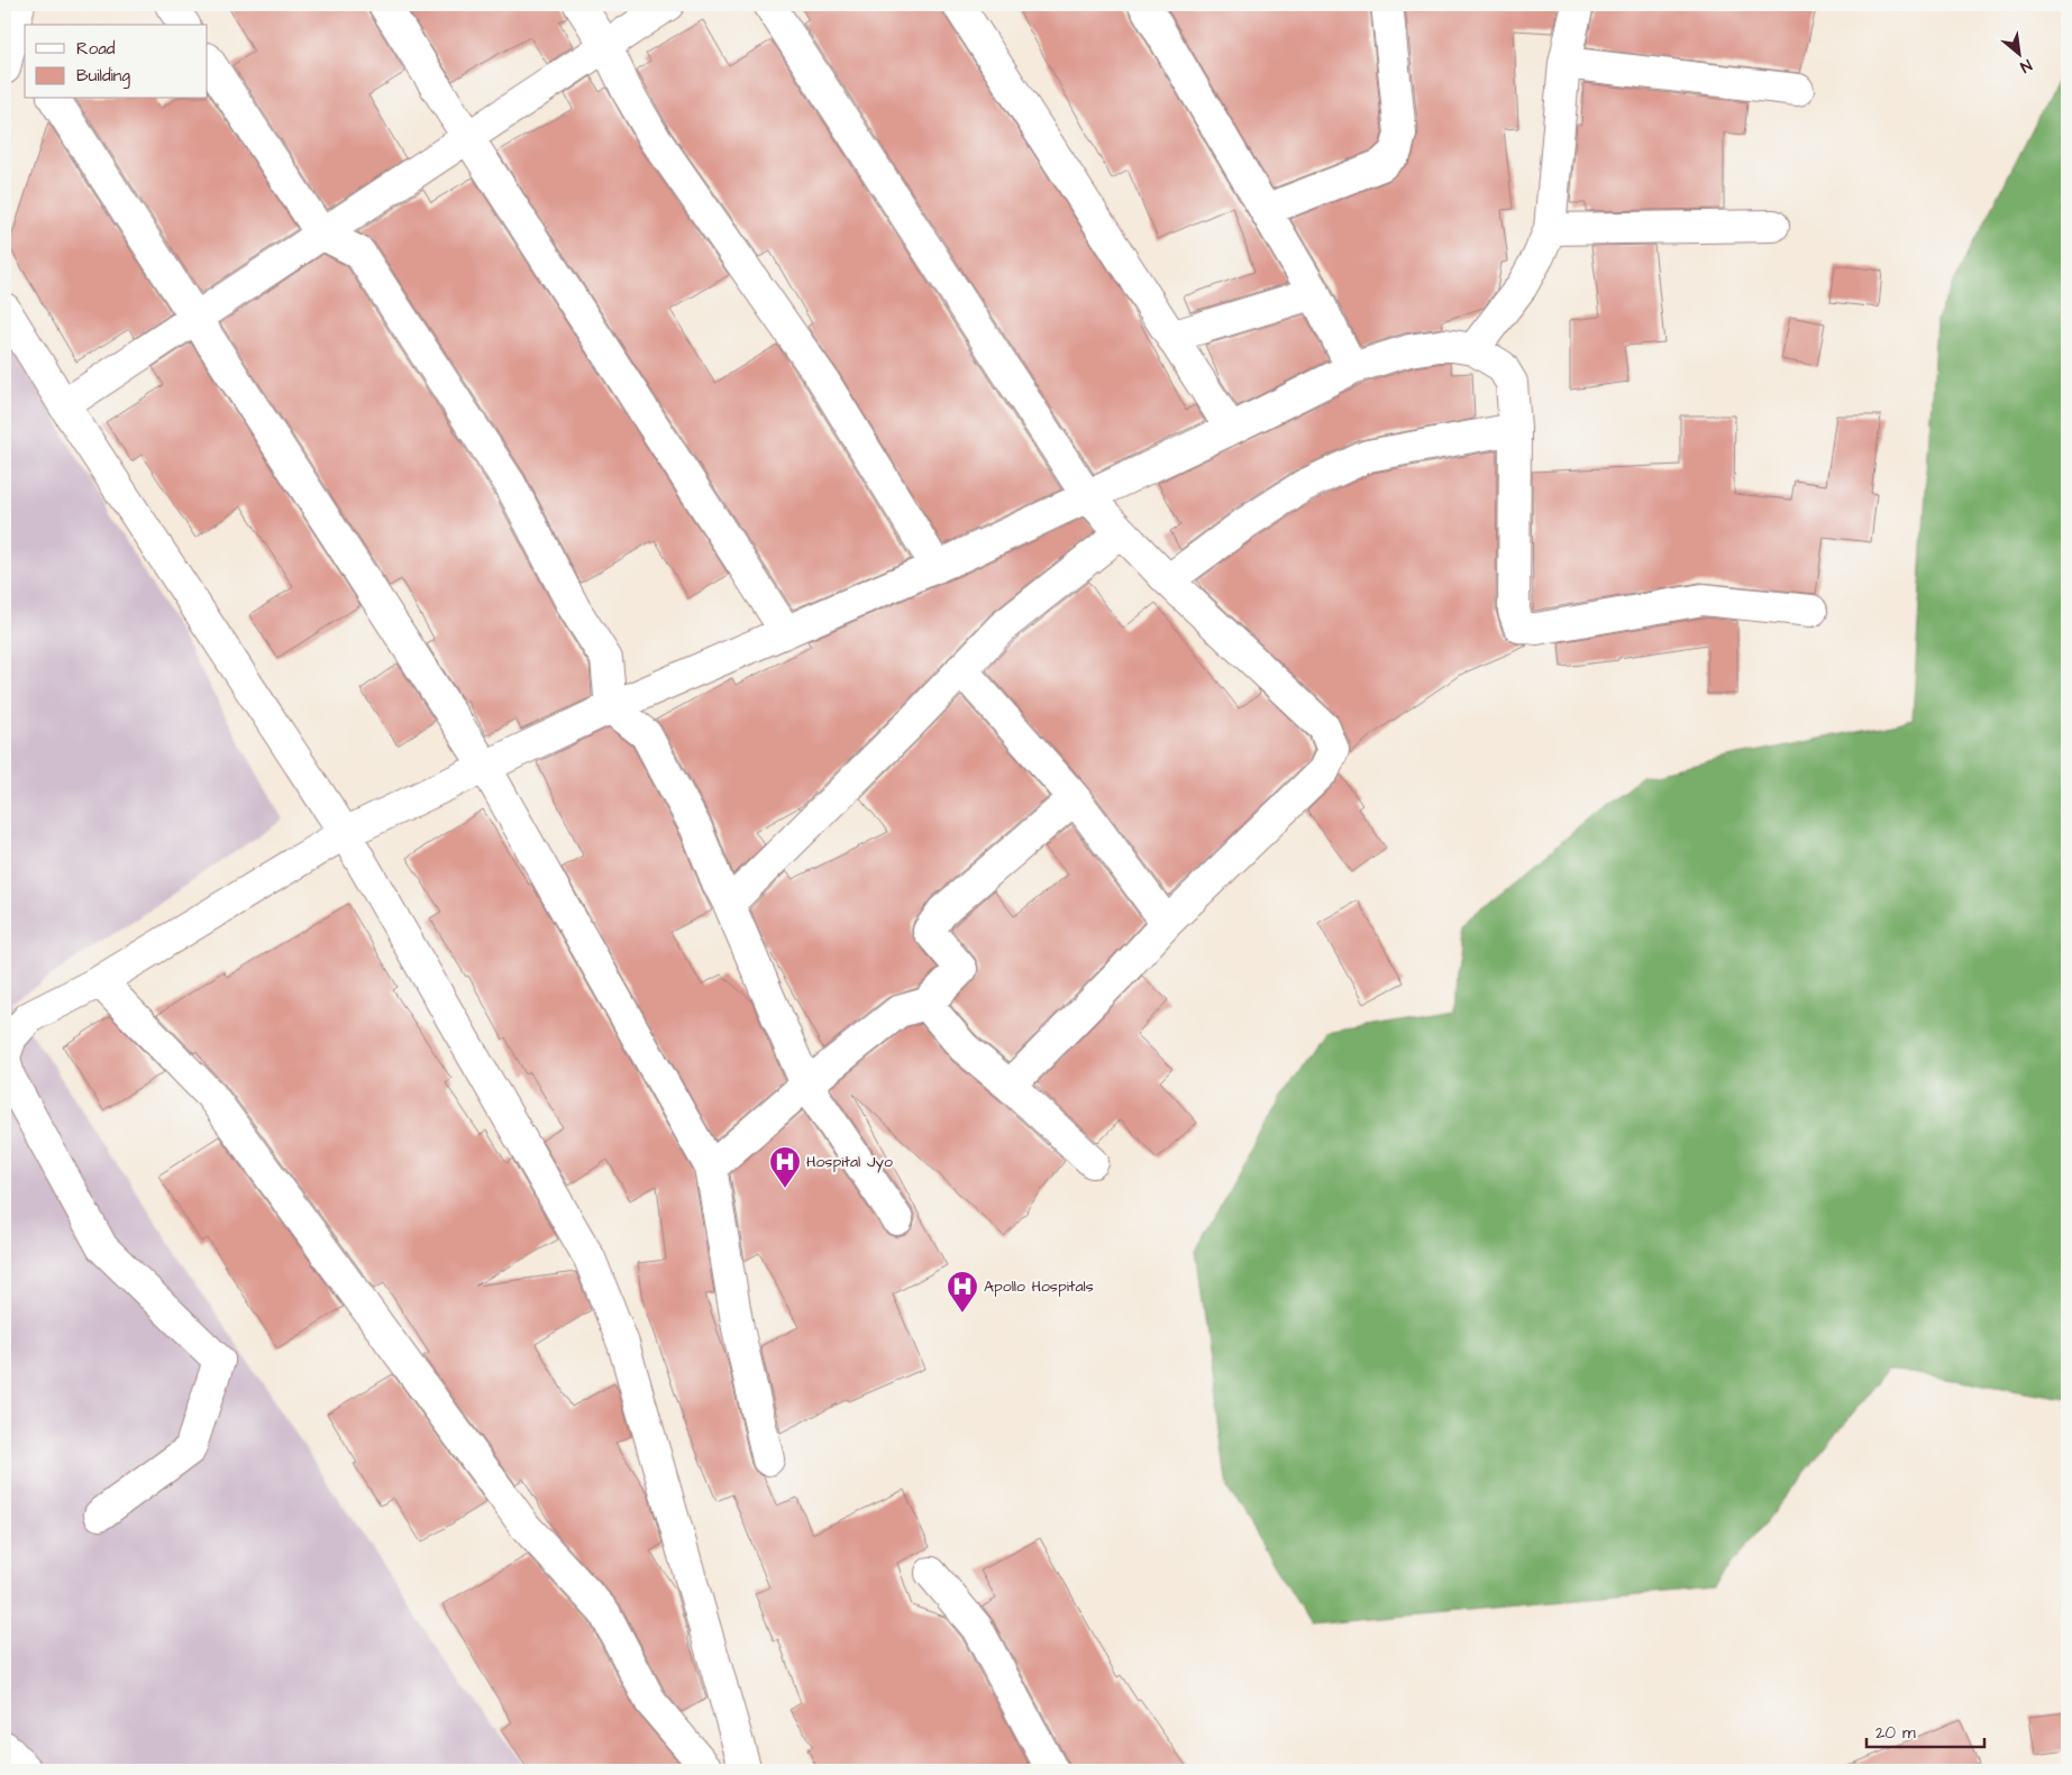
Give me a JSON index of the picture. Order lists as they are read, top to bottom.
{
  "places": {
    "hospital": ["Hospital Jyo", "Apollo Hospitals"]
  },
  "legend": ["Road", "Building"],
  "scale_bar": "20 m",
  "north": "bottom right"
}
